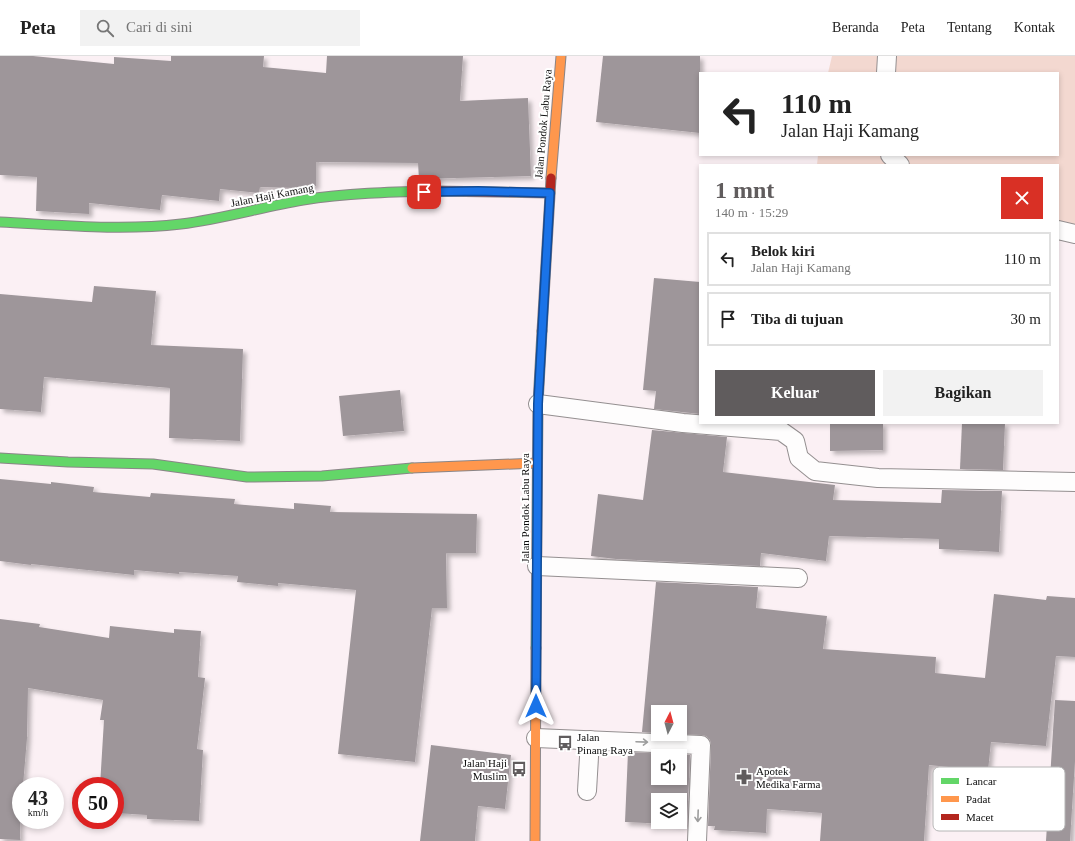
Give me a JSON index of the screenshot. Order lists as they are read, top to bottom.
{
  "streets": {
    "street": ["Jalan Pondok Labu Raya", "Jalan Haji Kamang"]
  },
  "crossings": [
    ["Jalan Pondok Labu Raya", "Jalan Haji Kamang"]
  ],
  "places": {
    "bus stop": ["Jalan Pinang Raya", "Jalan Haji Muslim"],
    "pharmacy": ["Apotek Medika Farma"]
  },
  "legend": ["Lancar", "Padat", "Macet"],
  "north": "top",
  "page": {
    "header": "Peta",
    "search": "Cari di sini",
    "nav": [
      "Beranda",
      "Peta",
      "Tentang",
      "Kontak"
    ],
    "turn": ["110 m", "Jalan Haji Kamang"],
    "heading": ["1 mnt", "140 m · 15:29"],
    "list": [
      {
        "name": "Belok kiri",
        "note": "Jalan Haji Kamang",
        "value": "110 m"
      },
      {
        "name": "Tiba di tujuan",
        "value": "30 m"
      }
    ],
    "buttons": ["Keluar", "Bagikan"],
    "speed": "43 km/h",
    "limit": "50"
  }
}
